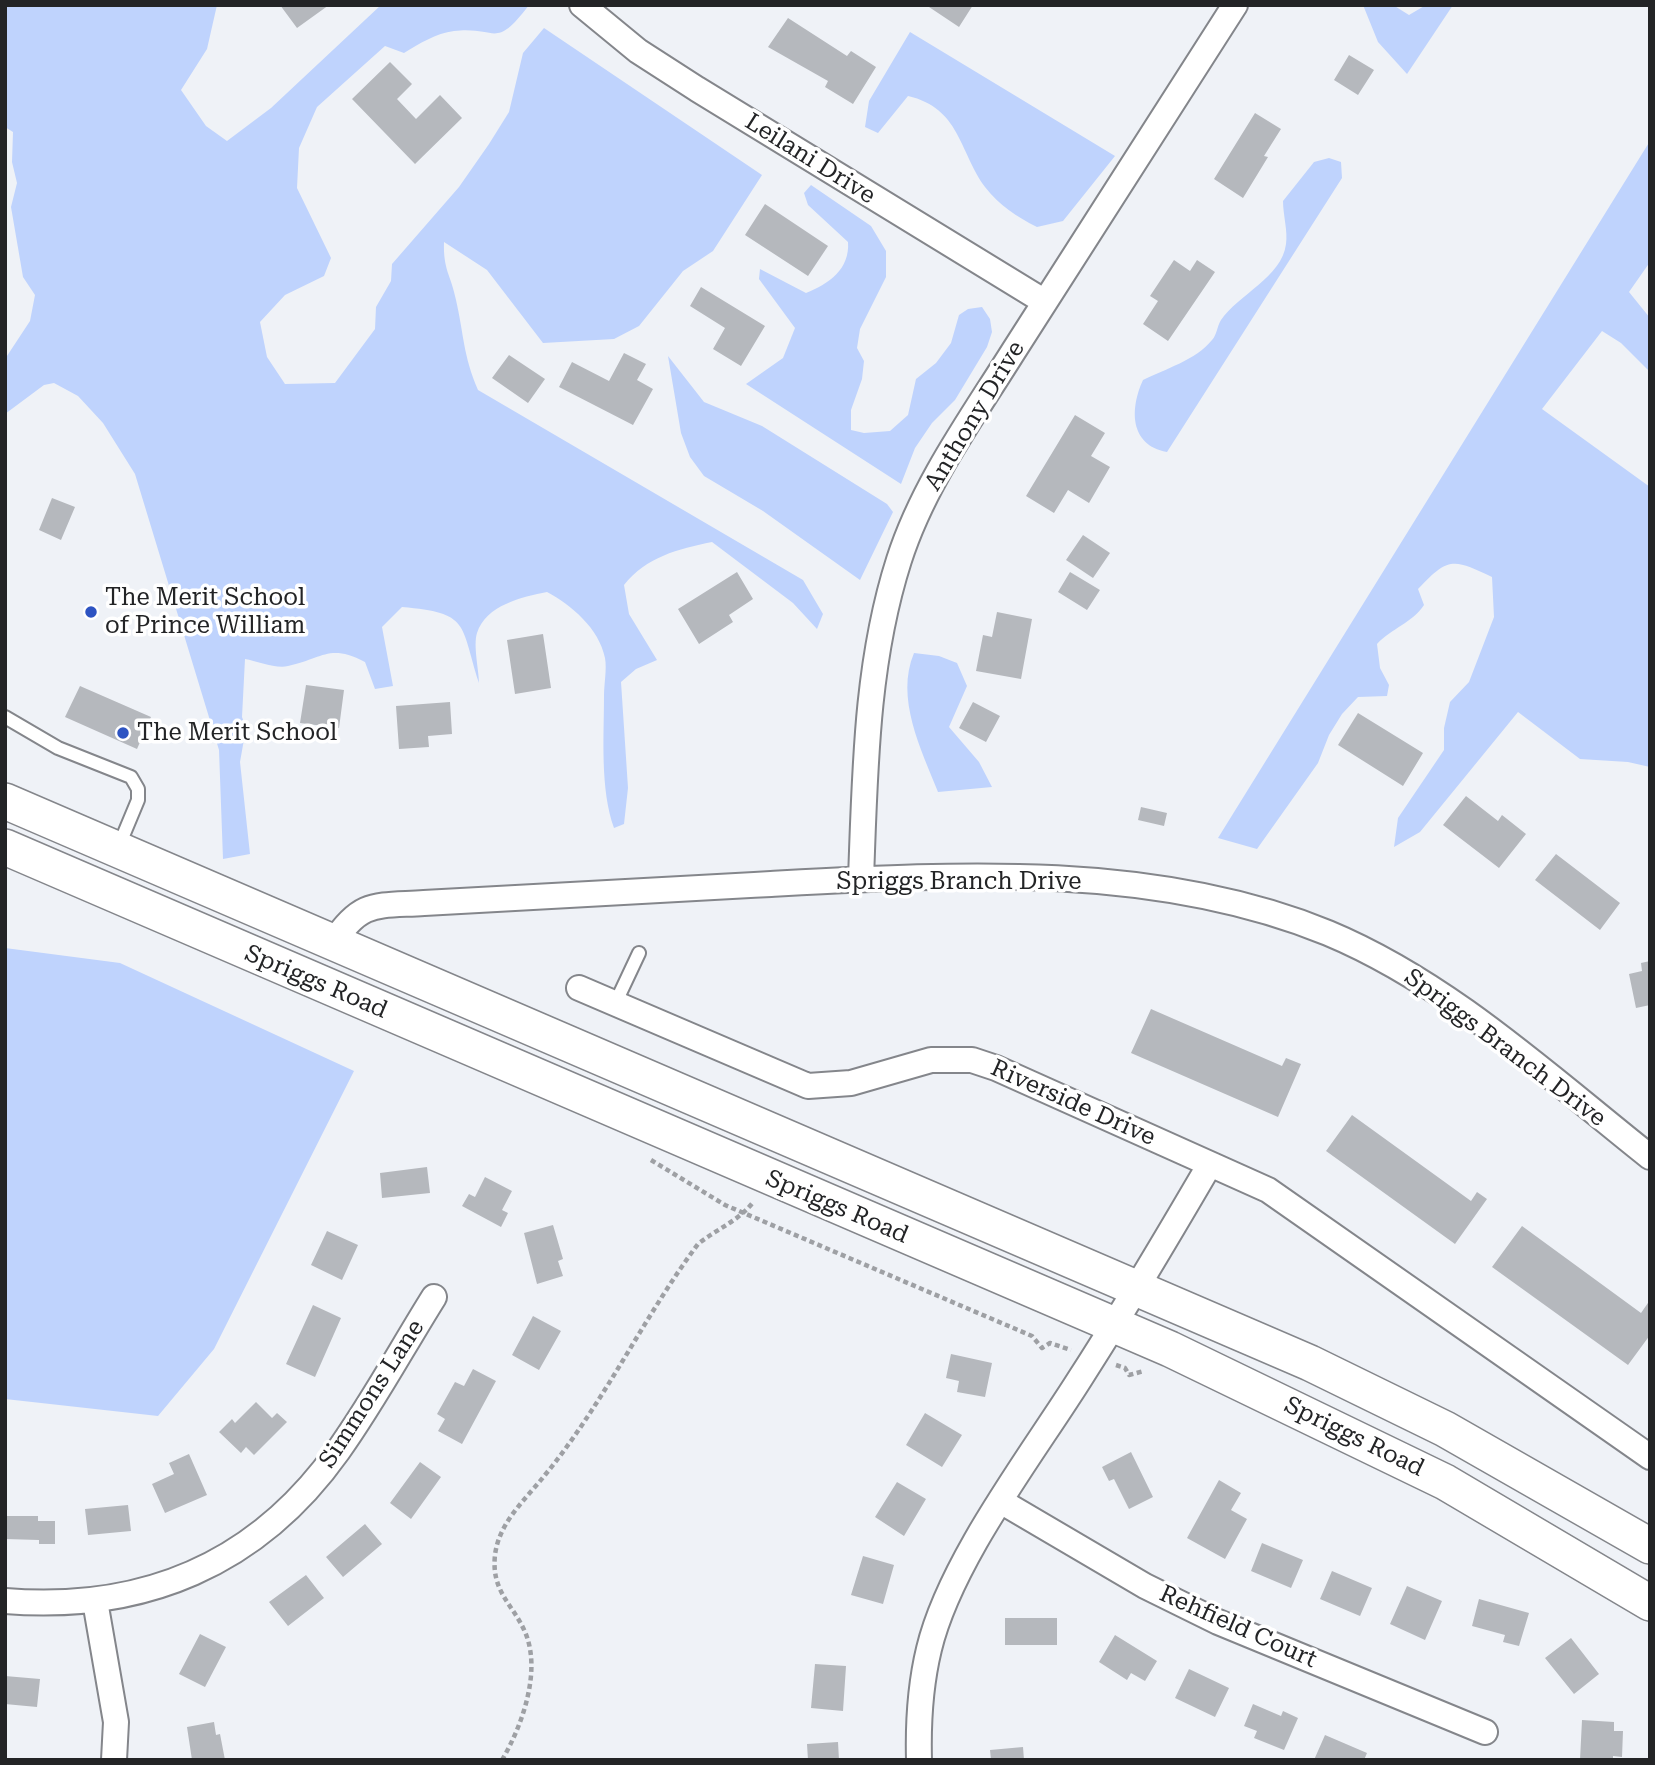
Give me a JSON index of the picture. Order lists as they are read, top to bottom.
{
  "streets": {
    "main road": ["Spriggs Road"],
    "street": [
      "Leilani Drive",
      "Anthony Drive",
      "Spriggs Branch Drive",
      "Riverside Drive",
      "Simmons Lane",
      "Rehfield Court"
    ]
  },
  "crossings": [
    ["Leilani Drive", "Anthony Drive"],
    ["Anthony Drive", "Spriggs Branch Drive"],
    ["Spriggs Branch Drive", "Spriggs Road"]
  ],
  "places": ["The Merit School of Prince William", "The Merit School"]
}
